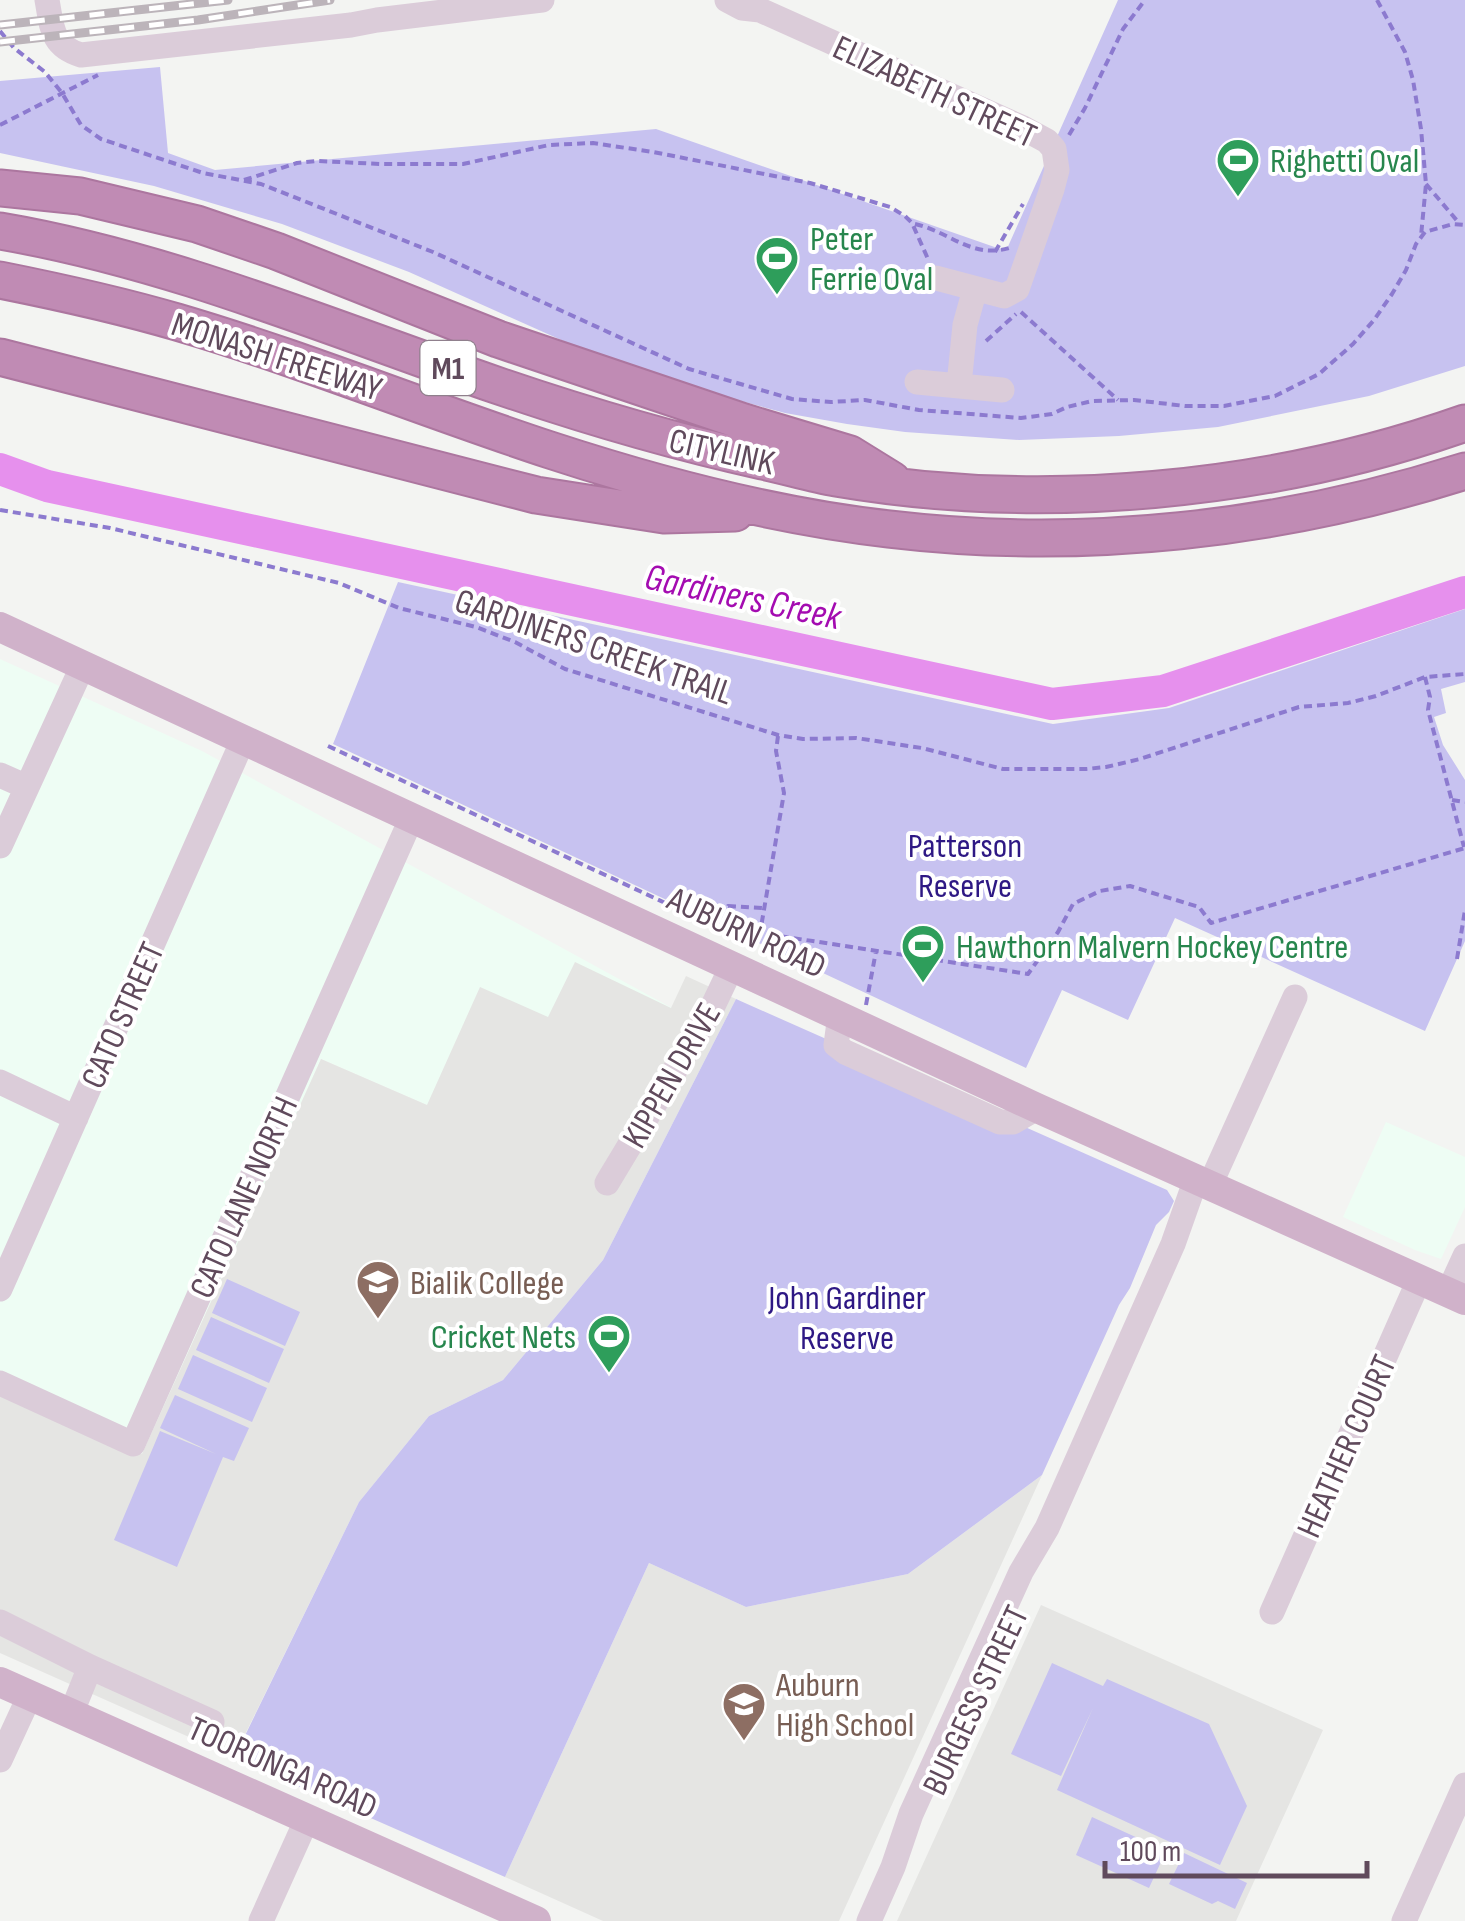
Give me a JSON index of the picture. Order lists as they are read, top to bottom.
{
  "streets": {
    "highway": ["MONASH FREEWAY", "M1", "CITYLINK"],
    "main road": ["AUBURN ROAD", "TOORONGA ROAD"],
    "street": [
      "ELIZABETH STREET",
      "CATO STREET",
      "KIPPEN DRIVE",
      "CATO LANE NORTH",
      "HEATHER COURT",
      "BURGESS STREET"
    ],
    "path": ["GARDINERS CREEK TRAIL"]
  },
  "crossings": [
    ["MONASH FREEWAY", "CITYLINK"],
    ["AUBURN ROAD", "CATO STREET"],
    ["AUBURN ROAD", "KIPPEN DRIVE"],
    ["AUBURN ROAD", "CATO LANE NORTH"],
    ["AUBURN ROAD", "HEATHER COURT"],
    ["AUBURN ROAD", "BURGESS STREET"]
  ],
  "water": ["Gardiners Creek"],
  "parks": ["Patterson Reserve", "John Gardiner Reserve"],
  "places": {
    "sports": [
      "Righetti Oval",
      "Peter Ferrie Oval",
      "Hawthorn Malvern Hockey Centre",
      "Cricket Nets"
    ],
    "school or university": ["Bialik College", "Auburn High School"]
  },
  "scale_bar": "100 m"
}
